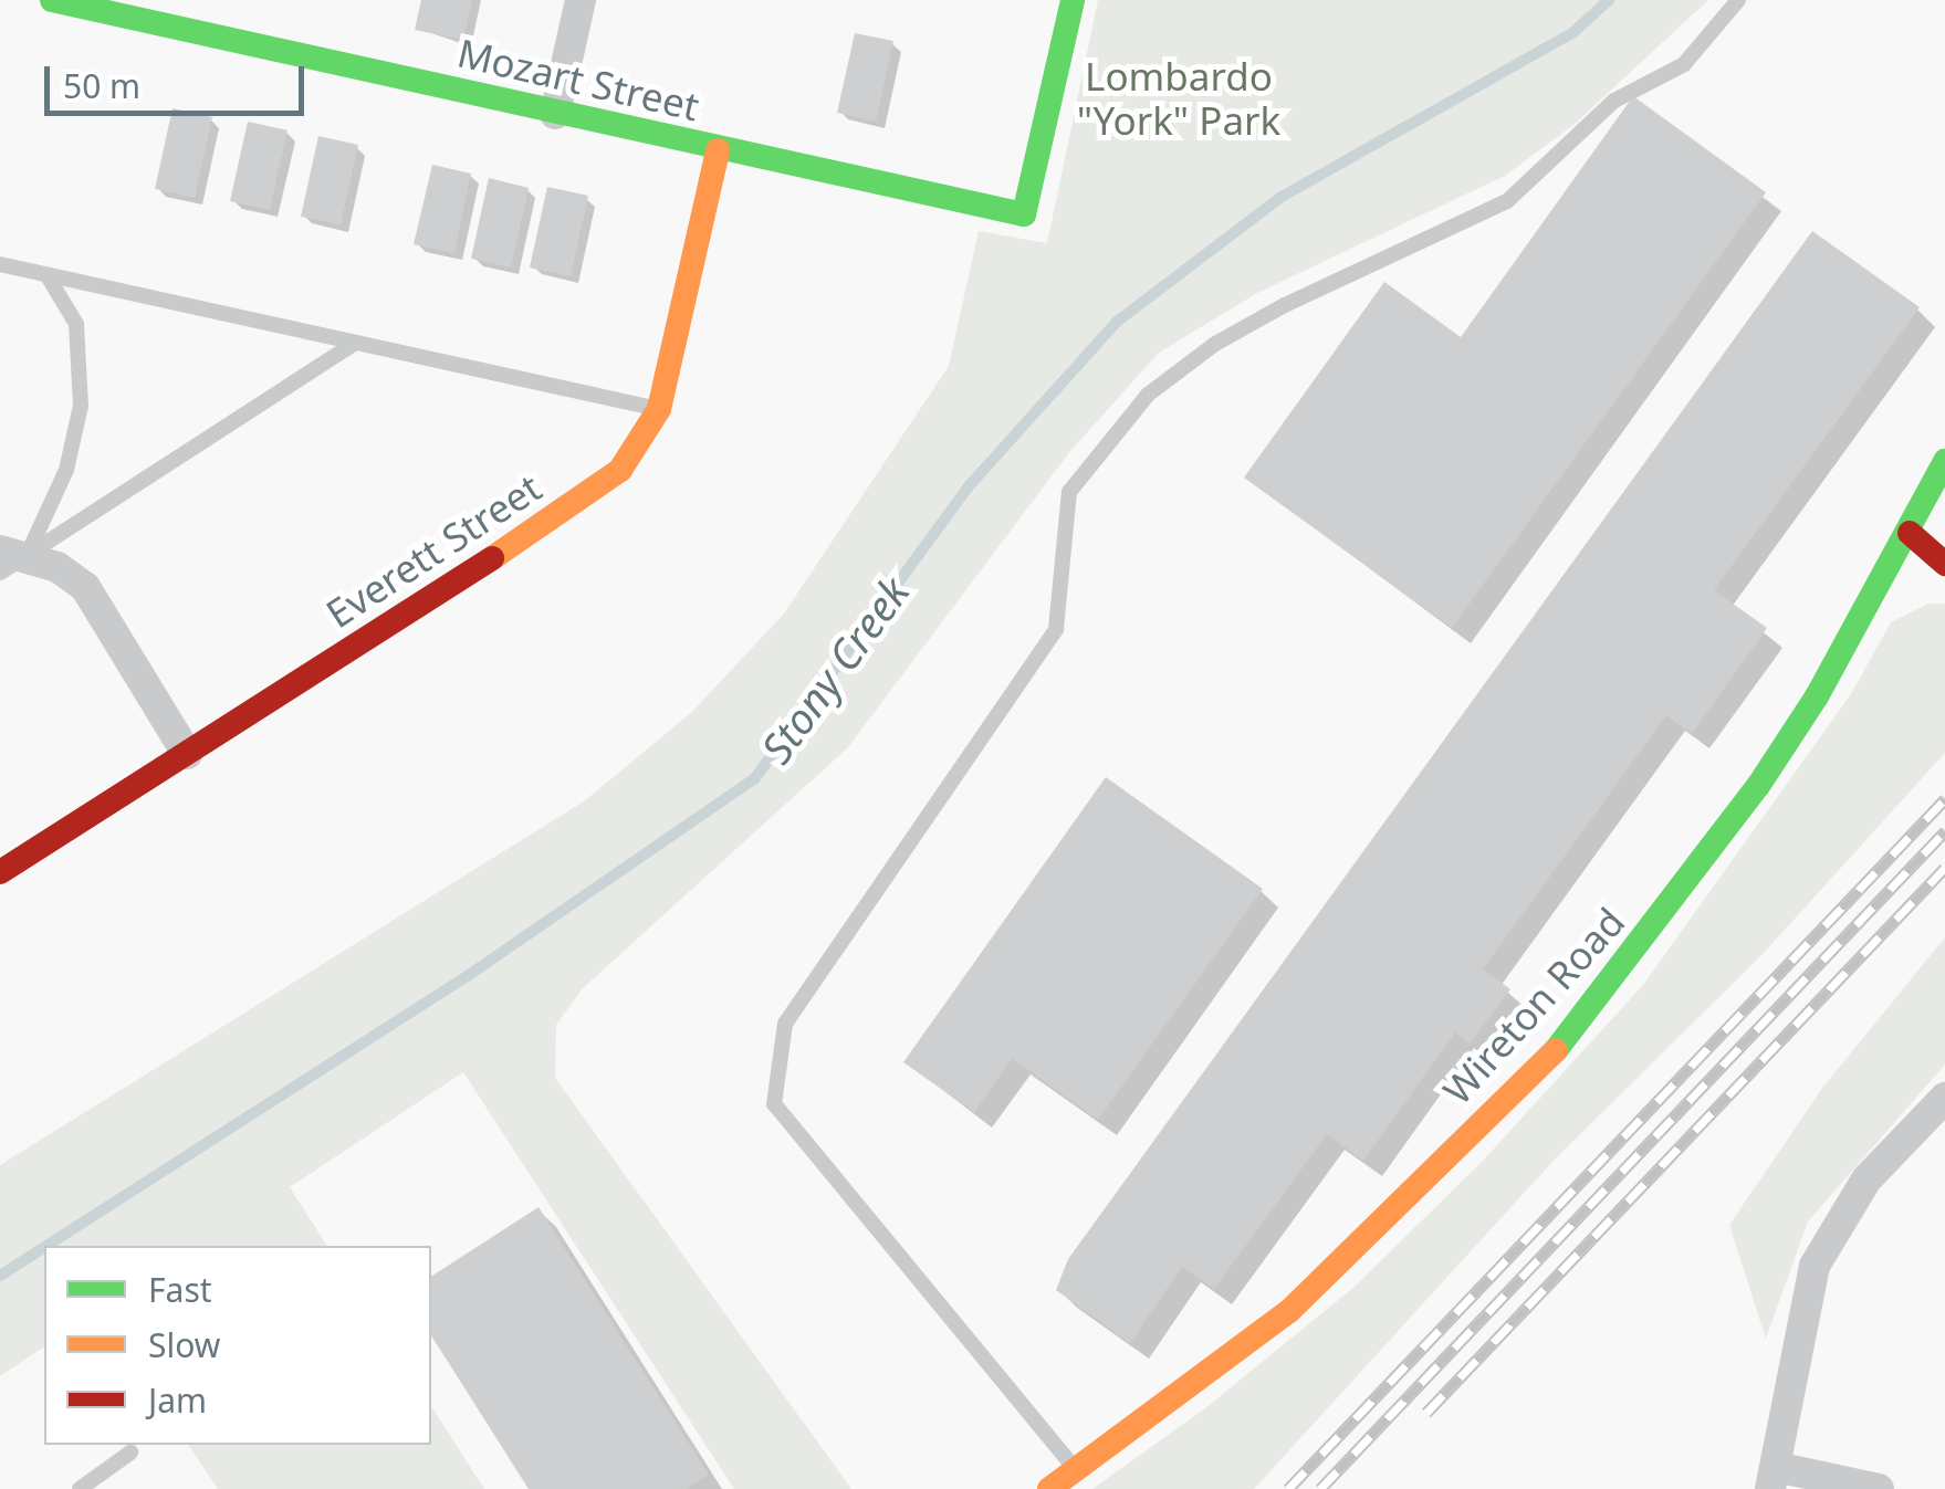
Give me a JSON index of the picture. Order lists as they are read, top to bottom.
{
  "streets": {
    "street": ["Mozart Street", "Everett Street", "Wireton Road"]
  },
  "crossings": [
    ["Mozart Street", "Everett Street"]
  ],
  "water": ["Stony Creek"],
  "parks": ["Lombardo \"York\" Park"],
  "legend": ["Fast", "Slow", "Jam"],
  "scale_bar": "50 m"
}
